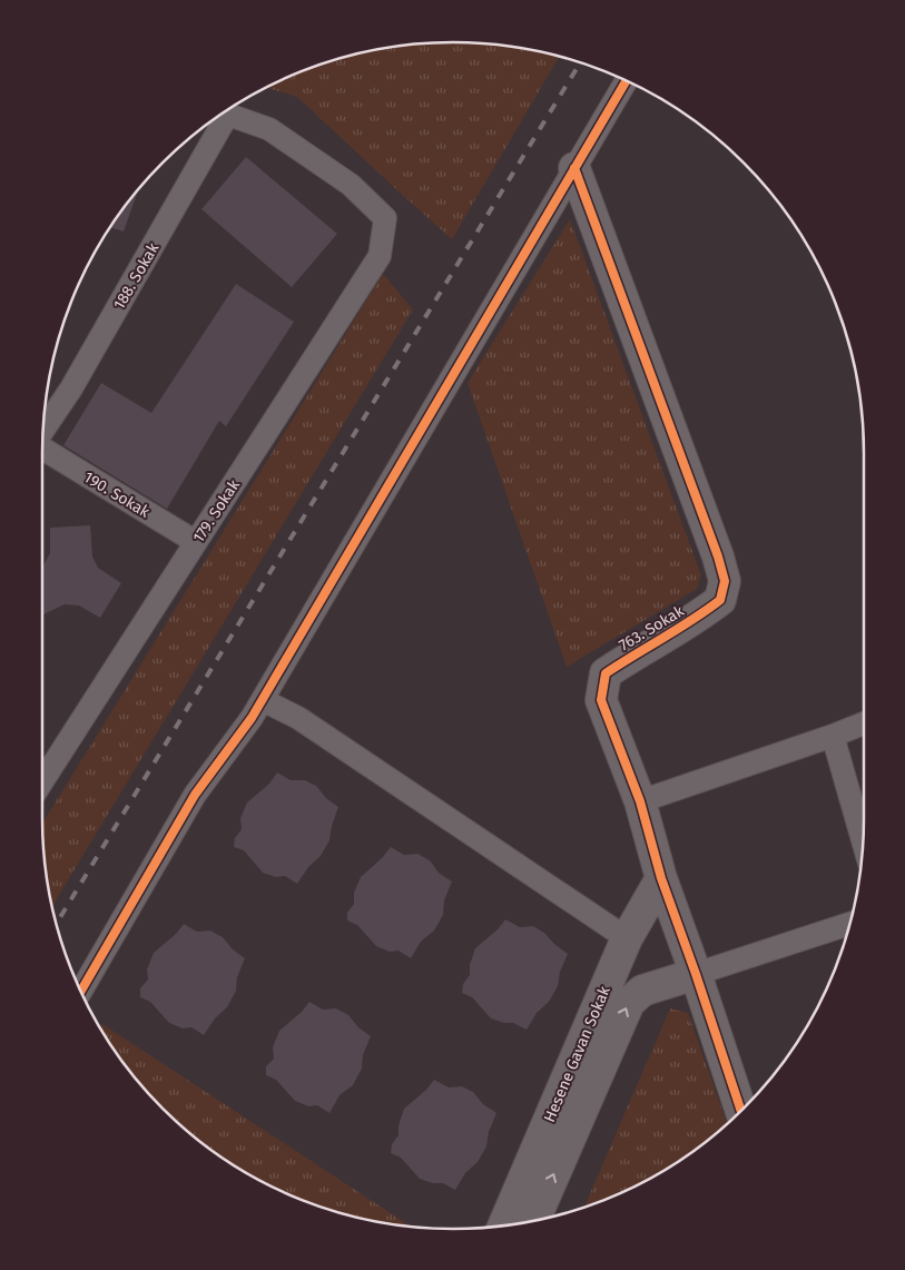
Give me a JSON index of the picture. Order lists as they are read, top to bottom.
{
  "streets": {
    "street": [
      "188. Sokak",
      "190. Sokak",
      "179. Sokak",
      "763. Sokak",
      "Hesene Gavan Sokak"
    ]
  },
  "crossings": [
    ["190. Sokak", "179. Sokak"],
    ["763. Sokak", "Hesene Gavan Sokak"]
  ]
}
